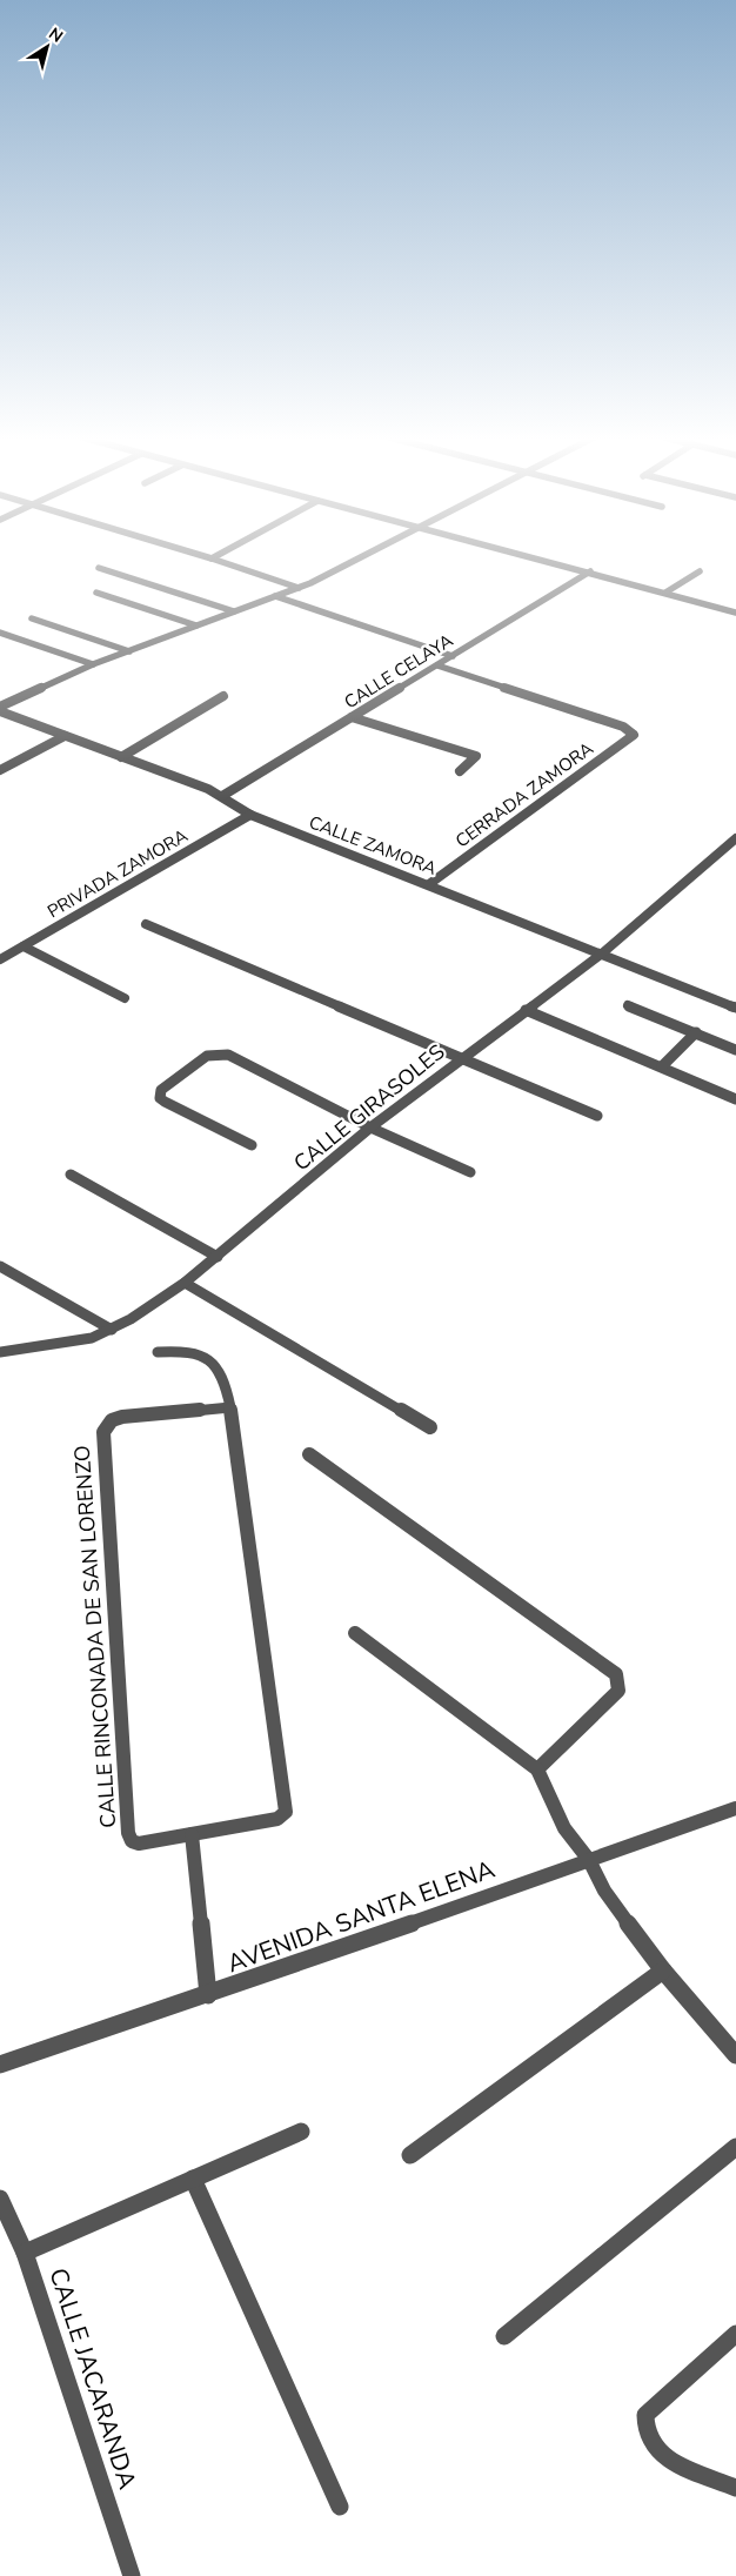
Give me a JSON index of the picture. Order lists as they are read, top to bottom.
{
  "streets": {
    "street": [
      "CALLE CELAYA",
      "CERRADA ZAMORA",
      "CALLE ZAMORA",
      "PRIVADA ZAMORA",
      "CALLE GIRASOLES",
      "CALLE RINCONADA DE SAN LORENZO",
      "AVENIDA SANTA ELENA",
      "CALLE JACARANDA"
    ]
  },
  "crossings": [
    ["CALLE CELAYA", "CERRADA ZAMORA"],
    ["CALLE CELAYA", "CALLE ZAMORA"],
    ["CERRADA ZAMORA", "CALLE ZAMORA"],
    ["CALLE ZAMORA", "PRIVADA ZAMORA"],
    ["CALLE ZAMORA", "CALLE GIRASOLES"]
  ],
  "north": "top right"
}
